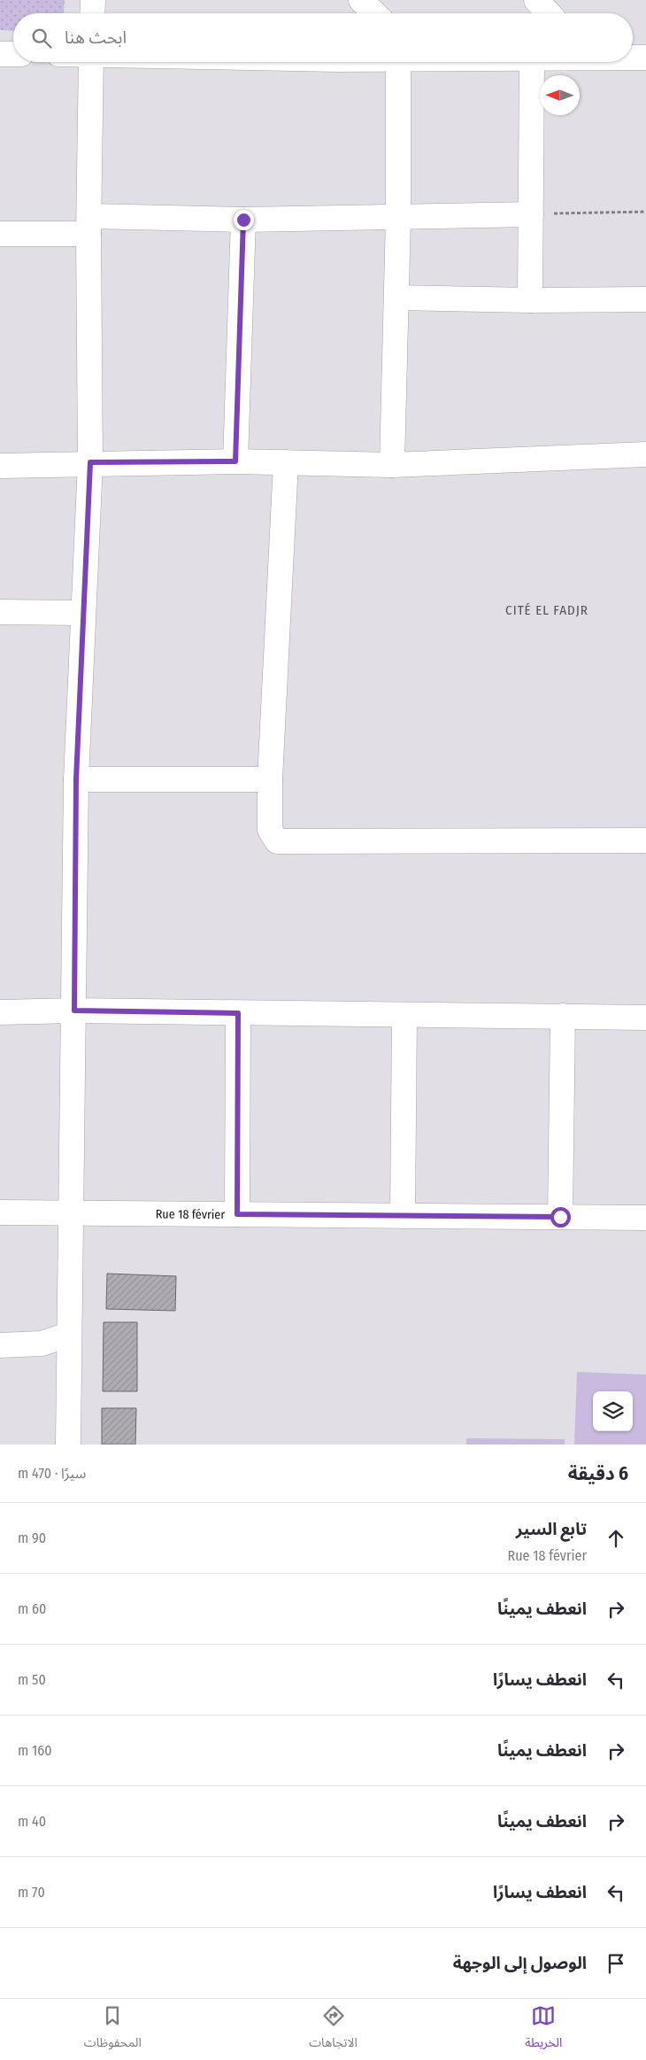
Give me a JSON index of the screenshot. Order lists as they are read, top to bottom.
{
  "streets": {
    "street": ["Rue 18 février"]
  },
  "districts": ["CITÉ EL FADJR"],
  "north": "left",
  "page": {
    "search": "ابحث هنا",
    "heading": ["6 دقيقة", "سيرًا · 470 m"],
    "list": [
      ["تابع السير", "Rue 18 février", "90 m"],
      ["انعطف يمينًا", "60 m"],
      ["انعطف يسارًا", "50 m"],
      ["انعطف يمينًا", "160 m"],
      ["انعطف يمينًا", "40 m"],
      ["انعطف يسارًا", "70 m"],
      "الوصول إلى الوجهة"
    ],
    "nav": ["الخريطة", "الاتجاهات", "المحفوظات"]
  }
}
